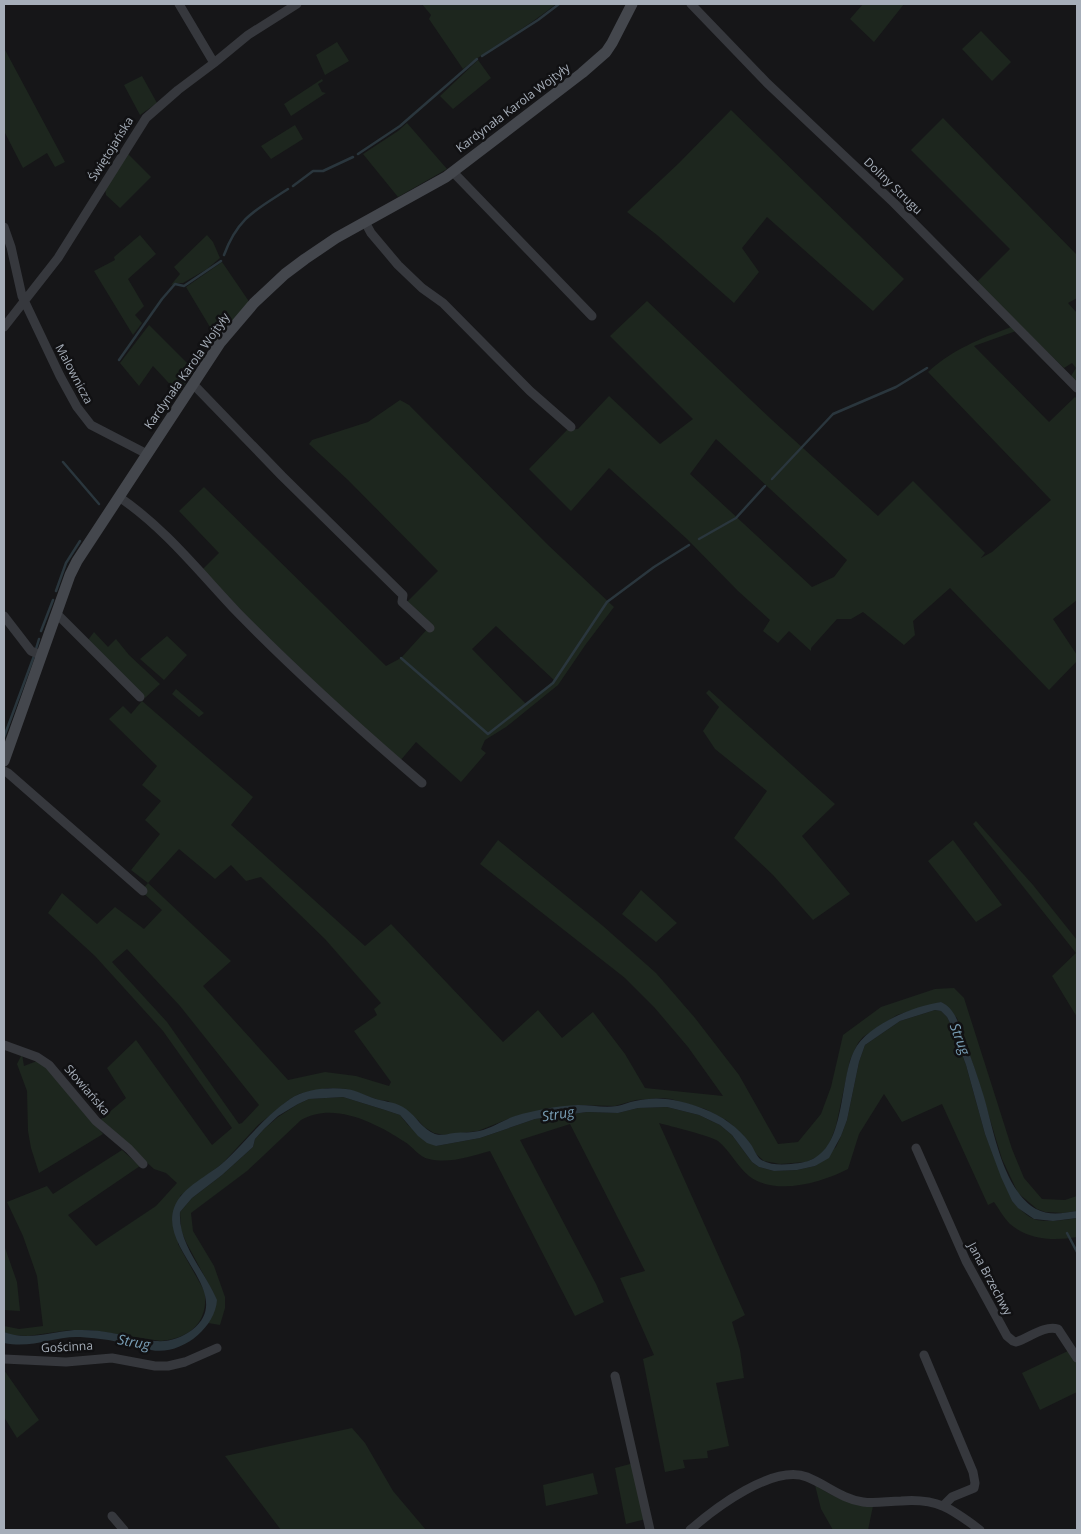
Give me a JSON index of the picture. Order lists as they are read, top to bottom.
{
  "streets": {
    "street": [
      "Kardynała Karola Wojtyły",
      "Świętojańska",
      "Doliny Strugu",
      "Malownicza",
      "Słowiańska",
      "Jana Brzechwy",
      "Gościnna"
    ]
  },
  "crossings": [
    ["Kardynała Karola Wojtyły", "Malownicza"],
    ["Świętojańska", "Malownicza"]
  ],
  "water": ["Strug"]
}
